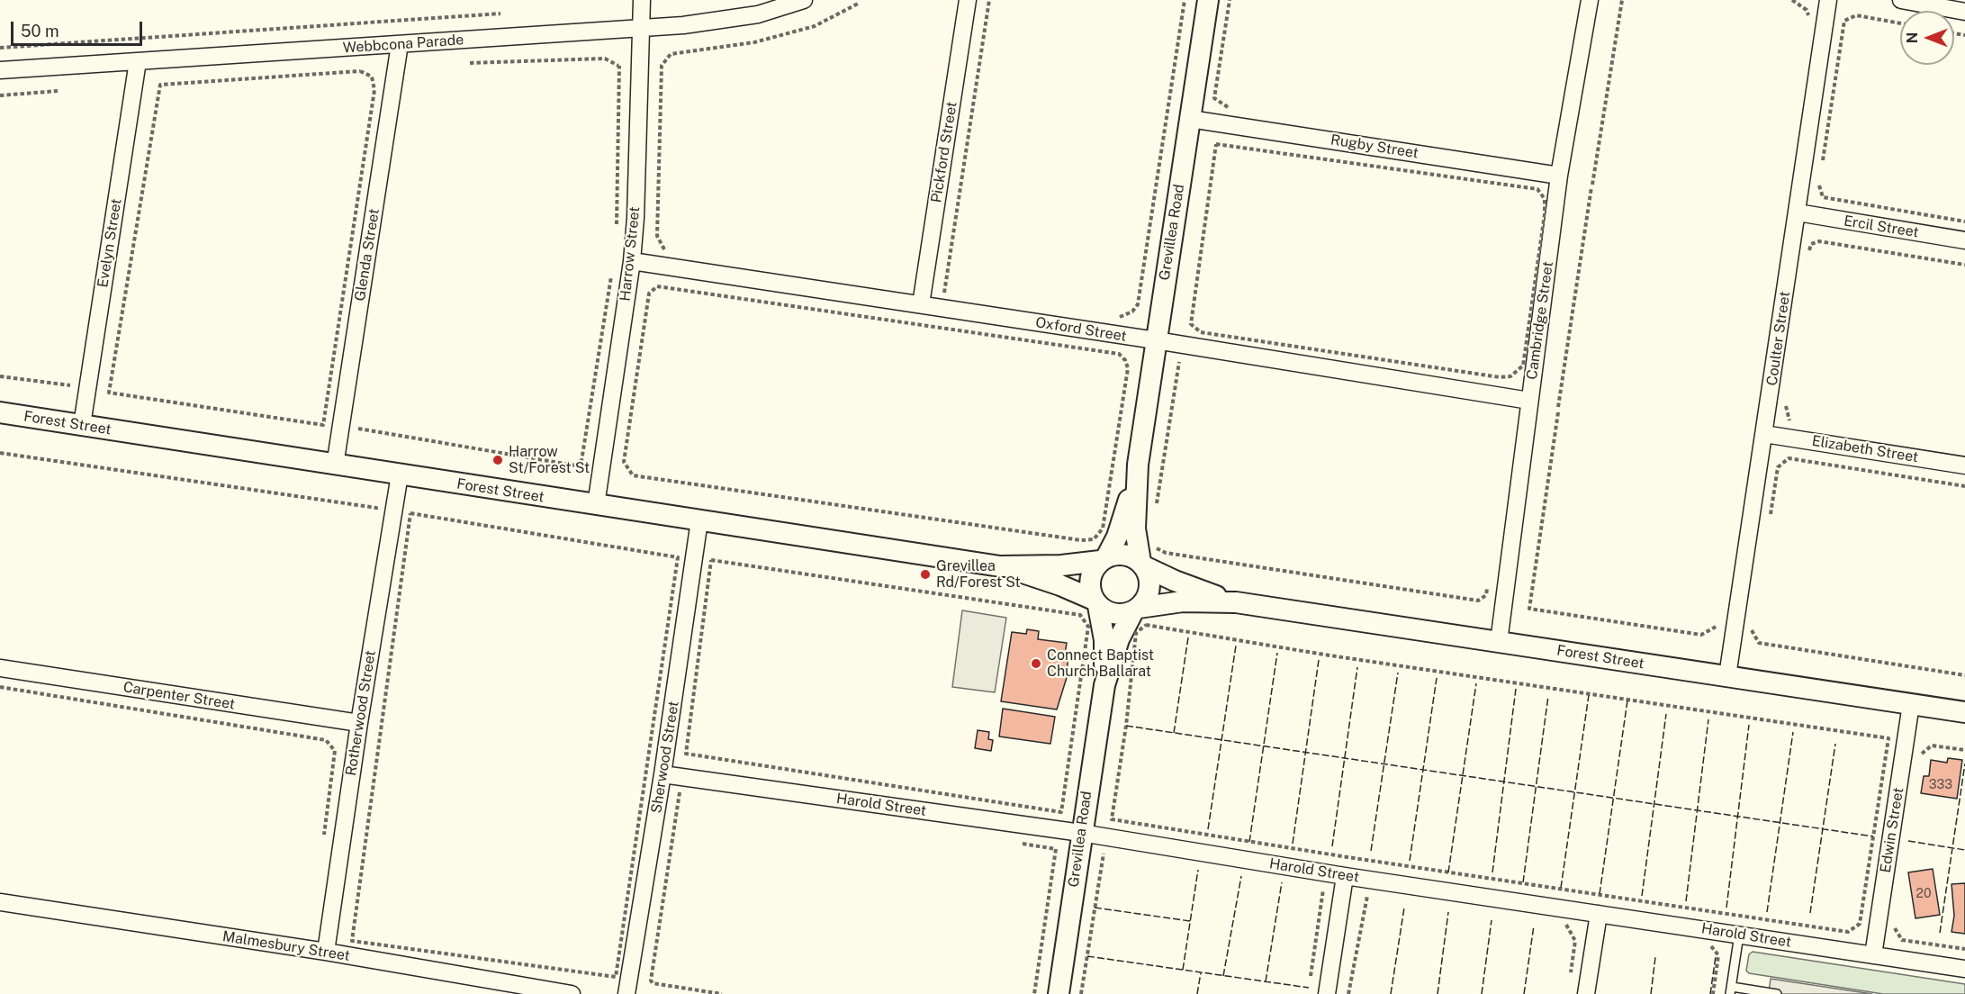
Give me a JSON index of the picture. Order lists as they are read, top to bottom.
{
  "streets": {
    "street": [
      "Webbcona Parade",
      "Rugby Street",
      "Pickford Street",
      "Ercil Street",
      "Grevillea Road",
      "Evelyn Street",
      "Harrow Street",
      "Glenda Street",
      "Cambridge Street",
      "Oxford Street",
      "Coulter Street",
      "Forest Street",
      "Elizabeth Street",
      "Carpenter Street",
      "Rotherwood Street",
      "Sherwood Street",
      "Harold Street",
      "Edwin Street",
      "Malmesbury Street"
    ]
  },
  "crossings": [
    ["Webbcona Parade", "Evelyn Street"],
    ["Webbcona Parade", "Harrow Street"],
    ["Webbcona Parade", "Glenda Street"],
    ["Rugby Street", "Grevillea Road"],
    ["Rugby Street", "Cambridge Street"],
    ["Pickford Street", "Oxford Street"],
    ["Ercil Street", "Coulter Street"],
    ["Grevillea Road", "Oxford Street"],
    ["Grevillea Road", "Forest Street"],
    ["Grevillea Road", "Harold Street"],
    ["Evelyn Street", "Forest Street"],
    ["Harrow Street", "Oxford Street"],
    ["Harrow Street", "Forest Street"],
    ["Glenda Street", "Forest Street"],
    ["Cambridge Street", "Oxford Street"],
    ["Cambridge Street", "Forest Street"],
    ["Coulter Street", "Forest Street"],
    ["Coulter Street", "Elizabeth Street"],
    ["Forest Street", "Rotherwood Street"],
    ["Forest Street", "Sherwood Street"],
    ["Forest Street", "Edwin Street"],
    ["Carpenter Street", "Rotherwood Street"],
    ["Rotherwood Street", "Malmesbury Street"],
    ["Sherwood Street", "Harold Street"],
    ["Harold Street", "Edwin Street"]
  ],
  "places": ["Harrow St/Forest St", "Grevillea Rd/Forest St", "Connect Baptist Church Ballarat"],
  "house_numbers": ["333", "20"],
  "scale_bar": "50 m",
  "north": "left"
}
